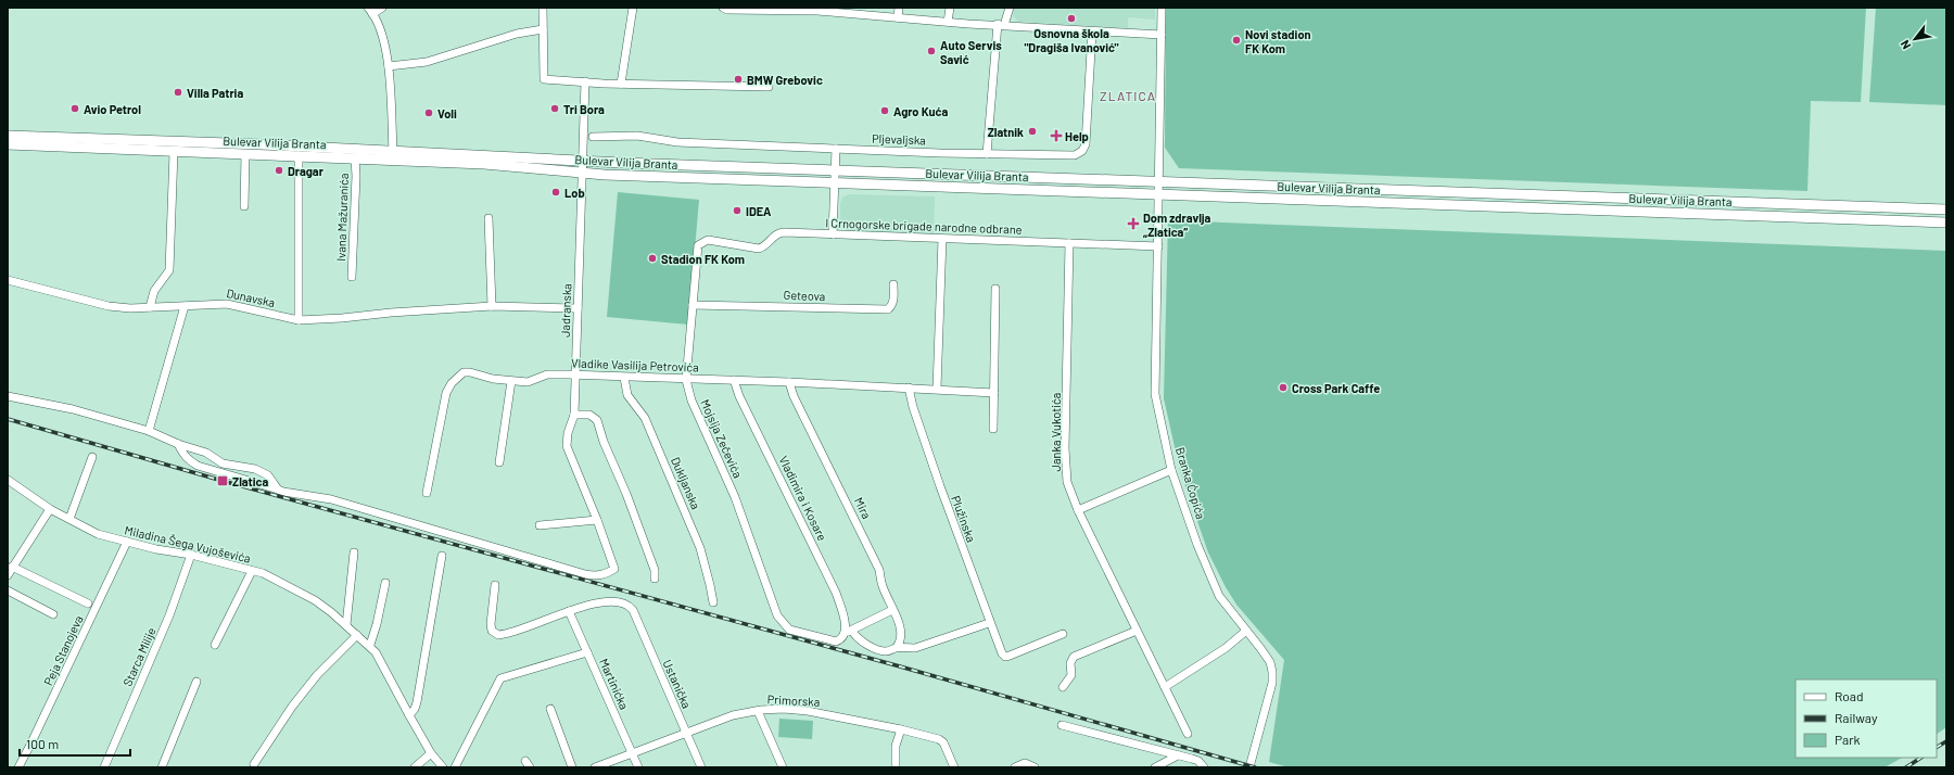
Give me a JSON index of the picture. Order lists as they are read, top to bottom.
{
  "streets": {
    "main road": ["Bulevar Vilija Branta"],
    "street": [
      "Pljevaljska",
      "Ivana Mažuranića",
      "I Crnogorske brigade narodne odbrane",
      "Geteova",
      "Dunavska",
      "Jadranska",
      "Vladike Vasilija Petrovića",
      "Janka Vukotića",
      "Mojsija Zečevića",
      "Dukljanska",
      "Branka Ćopića",
      "Vladimira i Kosare",
      "Mira",
      "Plužinska",
      "Miladina Šega Vujoševića",
      "Peja Stanojeva",
      "Starca Milije",
      "Martinićka",
      "Ustanička",
      "Primorska"
    ]
  },
  "crossings": [
    ["Bulevar Vilija Branta", "Ivana Mažuranića"],
    ["Bulevar Vilija Branta", "Jadranska"],
    ["Bulevar Vilija Branta", "Branka Ćopića"],
    ["I Crnogorske brigade narodne odbrane", "Janka Vukotića"],
    ["I Crnogorske brigade narodne odbrane", "Mojsija Zečevića"],
    ["I Crnogorske brigade narodne odbrane", "Branka Ćopića"],
    ["Geteova", "Mojsija Zečevića"],
    ["Dunavska", "Jadranska"],
    ["Jadranska", "Vladike Vasilija Petrovića"],
    ["Vladike Vasilija Petrovića", "Mojsija Zečevića"],
    ["Vladike Vasilija Petrovića", "Dukljanska"],
    ["Vladike Vasilija Petrovića", "Vladimira i Kosare"],
    ["Vladike Vasilija Petrovića", "Mira"],
    ["Vladike Vasilija Petrovića", "Plužinska"],
    ["Mojsija Zečevića", "Vladimira i Kosare"],
    ["Miladina Šega Vujoševića", "Peja Stanojeva"],
    ["Miladina Šega Vujoševića", "Starca Milije"],
    ["Martinićka", "Ustanička"],
    ["Martinićka", "Primorska"],
    ["Ustanička", "Primorska"]
  ],
  "districts": ["ZLATICA"],
  "places": {
    "other": [
      "Osnovna škola \"Dragiša Ivanović\"",
      "Novi stadion FK Kom",
      "Auto Servis Savić",
      "BMW Grebovic",
      "Villa Patria",
      "Avio Petrol",
      "Tri Bora",
      "Agro Kuća",
      "Voli",
      "Zlatnik",
      "Dragar",
      "Lob",
      "IDEA",
      "Stadion FK Kom",
      "Cross Park Caffe"
    ],
    "health": ["Help", "Dom zdravlja „Zlatica”"],
    "transit": ["Zlatica"]
  },
  "legend": ["Road", "Railway", "Park"],
  "scale_bar": "100 m",
  "north": "bottom left"
}
